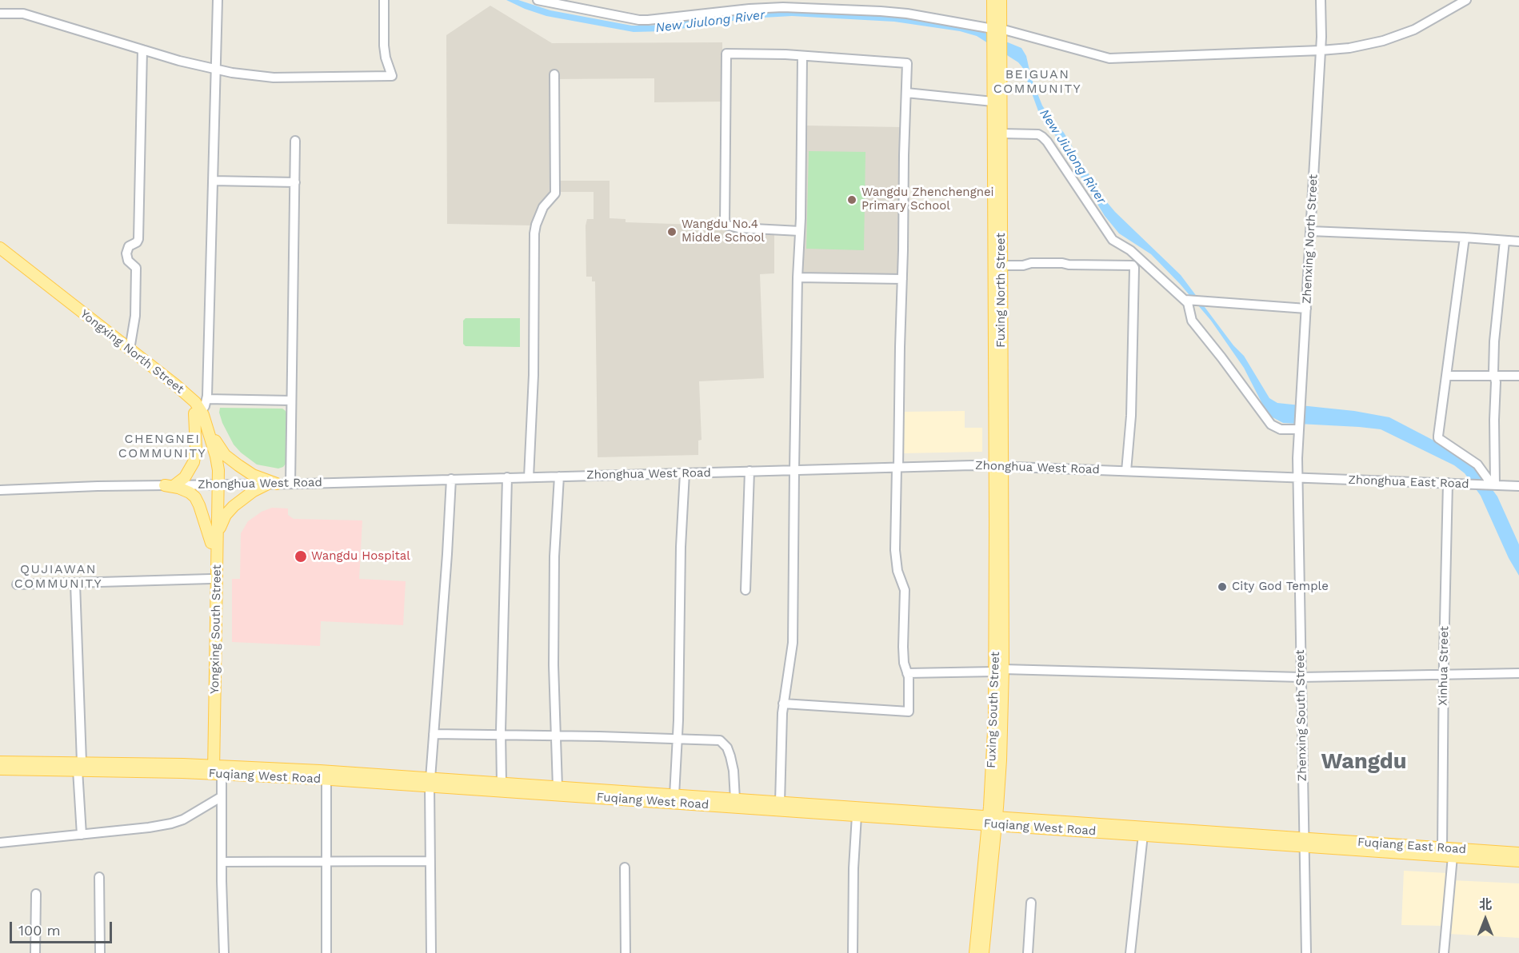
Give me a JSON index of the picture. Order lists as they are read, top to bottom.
{
  "streets": {
    "main road": [
      "Fuxing North Street",
      "Yongxing North Street",
      "Yongxing South Street",
      "Fuxing South Street",
      "Fuqiang West Road",
      "Fuqiang East Road"
    ],
    "street": [
      "Zhenxing North Street",
      "Zhonghua West Road",
      "Zhonghua East Road",
      "Xinhua Street",
      "Zhenxing South Street"
    ]
  },
  "crossings": [
    ["Zhenxing North Street", "Zhonghua West Road"],
    ["Zhenxing North Street", "Zhonghua East Road"],
    ["Zhenxing North Street", "Zhenxing South Street"],
    ["Fuxing North Street", "Zhonghua West Road"],
    ["Fuxing North Street", "Fuxing South Street"],
    ["Yongxing North Street", "Zhonghua West Road"],
    ["Yongxing North Street", "Yongxing South Street"],
    ["Zhonghua West Road", "Zhonghua East Road"],
    ["Zhonghua West Road", "Yongxing South Street"],
    ["Zhonghua West Road", "Fuxing South Street"],
    ["Zhonghua West Road", "Zhenxing South Street"],
    ["Zhonghua East Road", "Xinhua Street"],
    ["Zhonghua East Road", "Zhenxing South Street"],
    ["Yongxing South Street", "Fuqiang West Road"],
    ["Xinhua Street", "Fuqiang East Road"],
    ["Fuxing South Street", "Fuqiang West Road"],
    ["Zhenxing South Street", "Fuqiang West Road"],
    ["Zhenxing South Street", "Fuqiang East Road"],
    ["Fuqiang West Road", "Fuqiang East Road"]
  ],
  "districts": [
    "BEIGUAN COMMUNITY",
    "CHENGNEI COMMUNITY",
    "QUJIAWAN COMMUNITY",
    "Wangdu"
  ],
  "water": ["New Jiulong River"],
  "places": [
    "Wangdu Zhenchengnei Primary School",
    "Wangdu No.4 Middle School",
    "Wangdu Hospital",
    "City God Temple"
  ],
  "scale_bar": "100 m",
  "north": "top"
}
